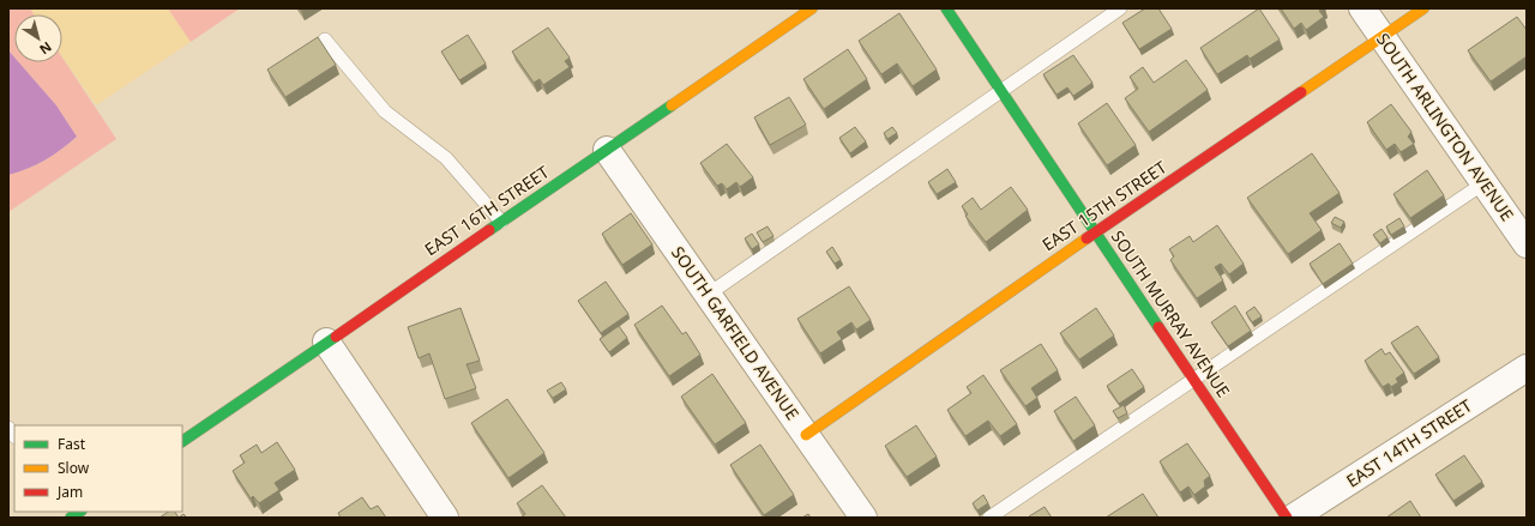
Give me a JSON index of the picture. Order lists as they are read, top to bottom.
{
  "streets": {
    "street": [
      "SOUTH ARLINGTON AVENUE",
      "EAST 15TH STREET",
      "EAST 16TH STREET",
      "SOUTH MURRAY AVENUE",
      "SOUTH GARFIELD AVENUE",
      "EAST 14TH STREET"
    ]
  },
  "crossings": [
    ["SOUTH ARLINGTON AVENUE", "EAST 15TH STREET"],
    ["EAST 15TH STREET", "SOUTH MURRAY AVENUE"],
    ["EAST 15TH STREET", "SOUTH GARFIELD AVENUE"],
    ["EAST 16TH STREET", "SOUTH GARFIELD AVENUE"]
  ],
  "legend": ["Fast", "Slow", "Jam"],
  "north": "bottom right"
}
